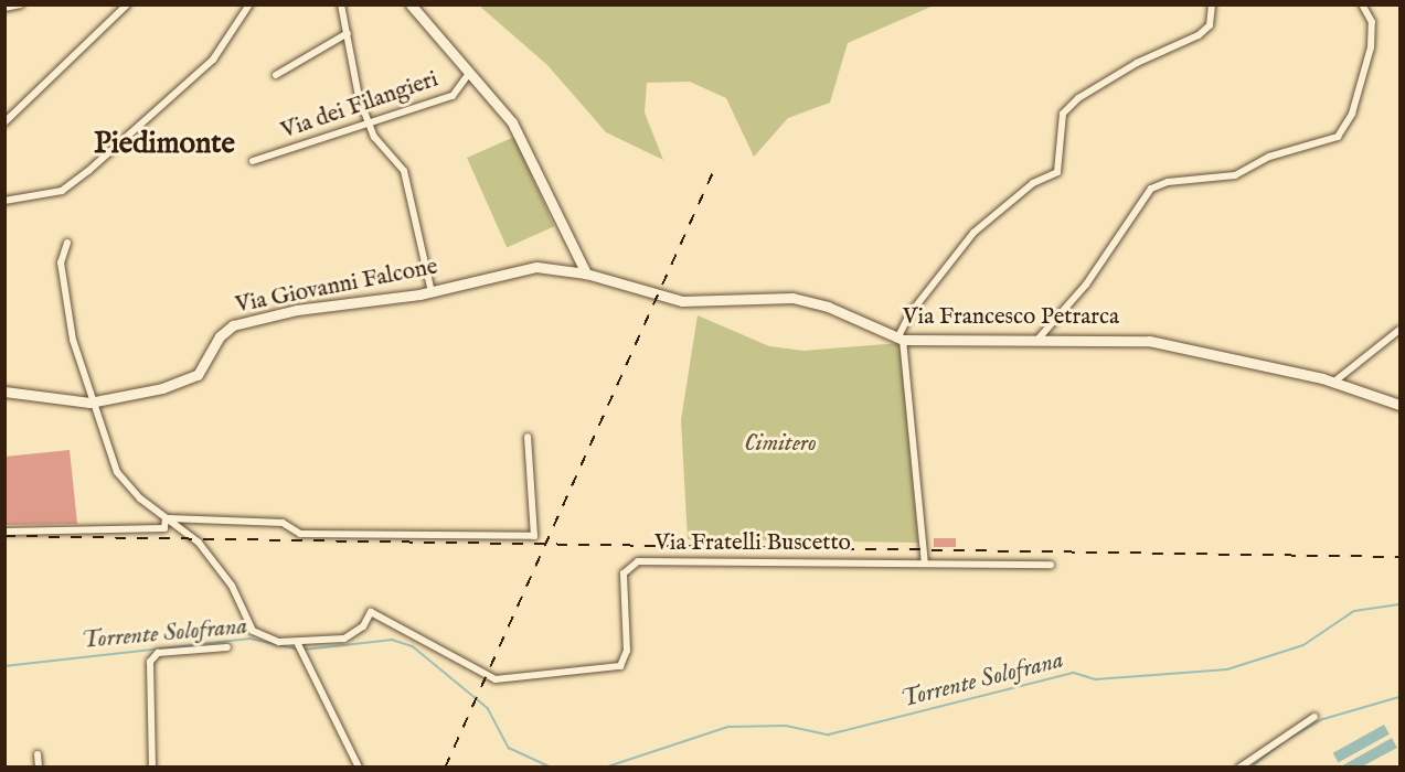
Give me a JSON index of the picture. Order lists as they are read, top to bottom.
{
  "streets": {
    "main road": ["Via Giovanni Falcone", "Via Francesco Petrarca"],
    "street": ["Via dei Filangieri", "Via Fratelli Buscetto"]
  },
  "crossings": [
    ["Via Giovanni Falcone", "Via Francesco Petrarca"],
    ["Via Giovanni Falcone", "Via Fratelli Buscetto"]
  ],
  "districts": ["Piedimonte"],
  "water": ["Torrente Solofrana"],
  "parks": ["Cimitero"]
}
